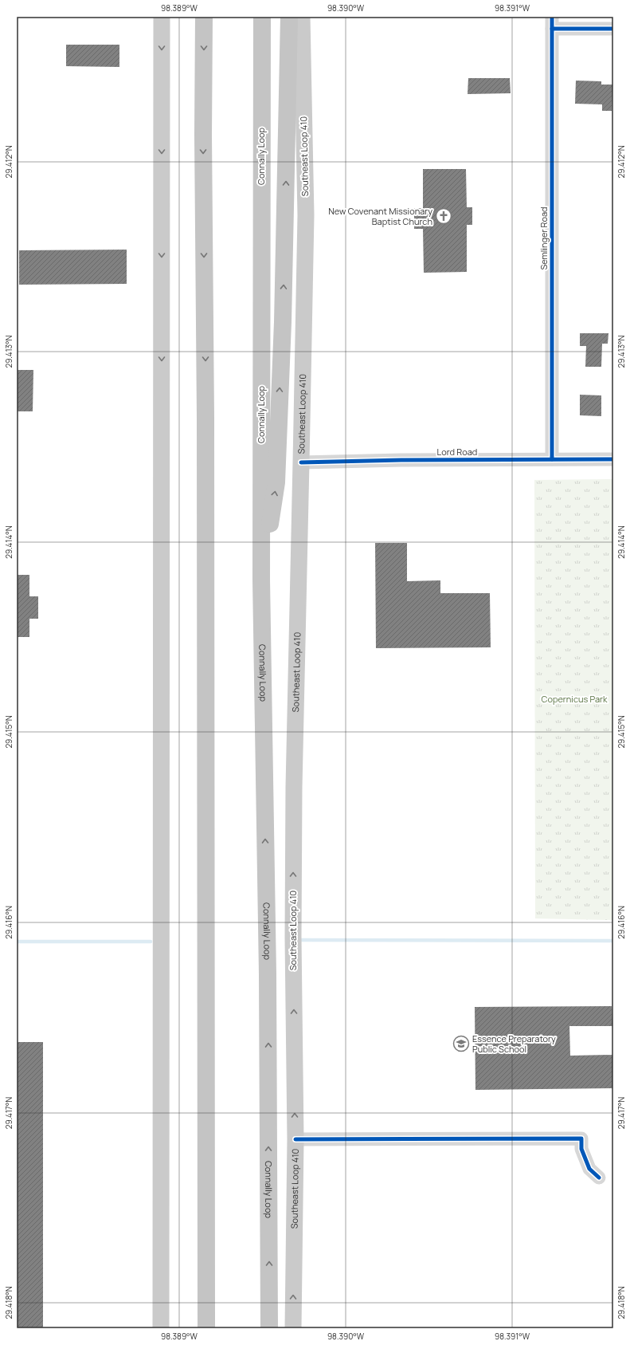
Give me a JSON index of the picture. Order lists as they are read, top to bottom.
{
  "streets": {
    "highway": ["Connally Loop"],
    "main road": ["Southeast Loop 410"],
    "street": ["Semlinger Road", "Lord Road"]
  },
  "crossings": [
    ["Southeast Loop 410", "Lord Road"],
    ["Semlinger Road", "Lord Road"]
  ],
  "parks": ["Copernicus Park"],
  "places": {
    "church": ["New Covenant Missionary Baptist Church"],
    "school or university": ["Essence Preparatory Public School"]
  },
  "coordinates": [
    "98.389°W",
    "98.390°W",
    "98.391°W",
    "29.412°N",
    "29.413°N",
    "29.414°N",
    "29.415°N",
    "29.416°N",
    "29.417°N",
    "29.418°N"
  ]
}
